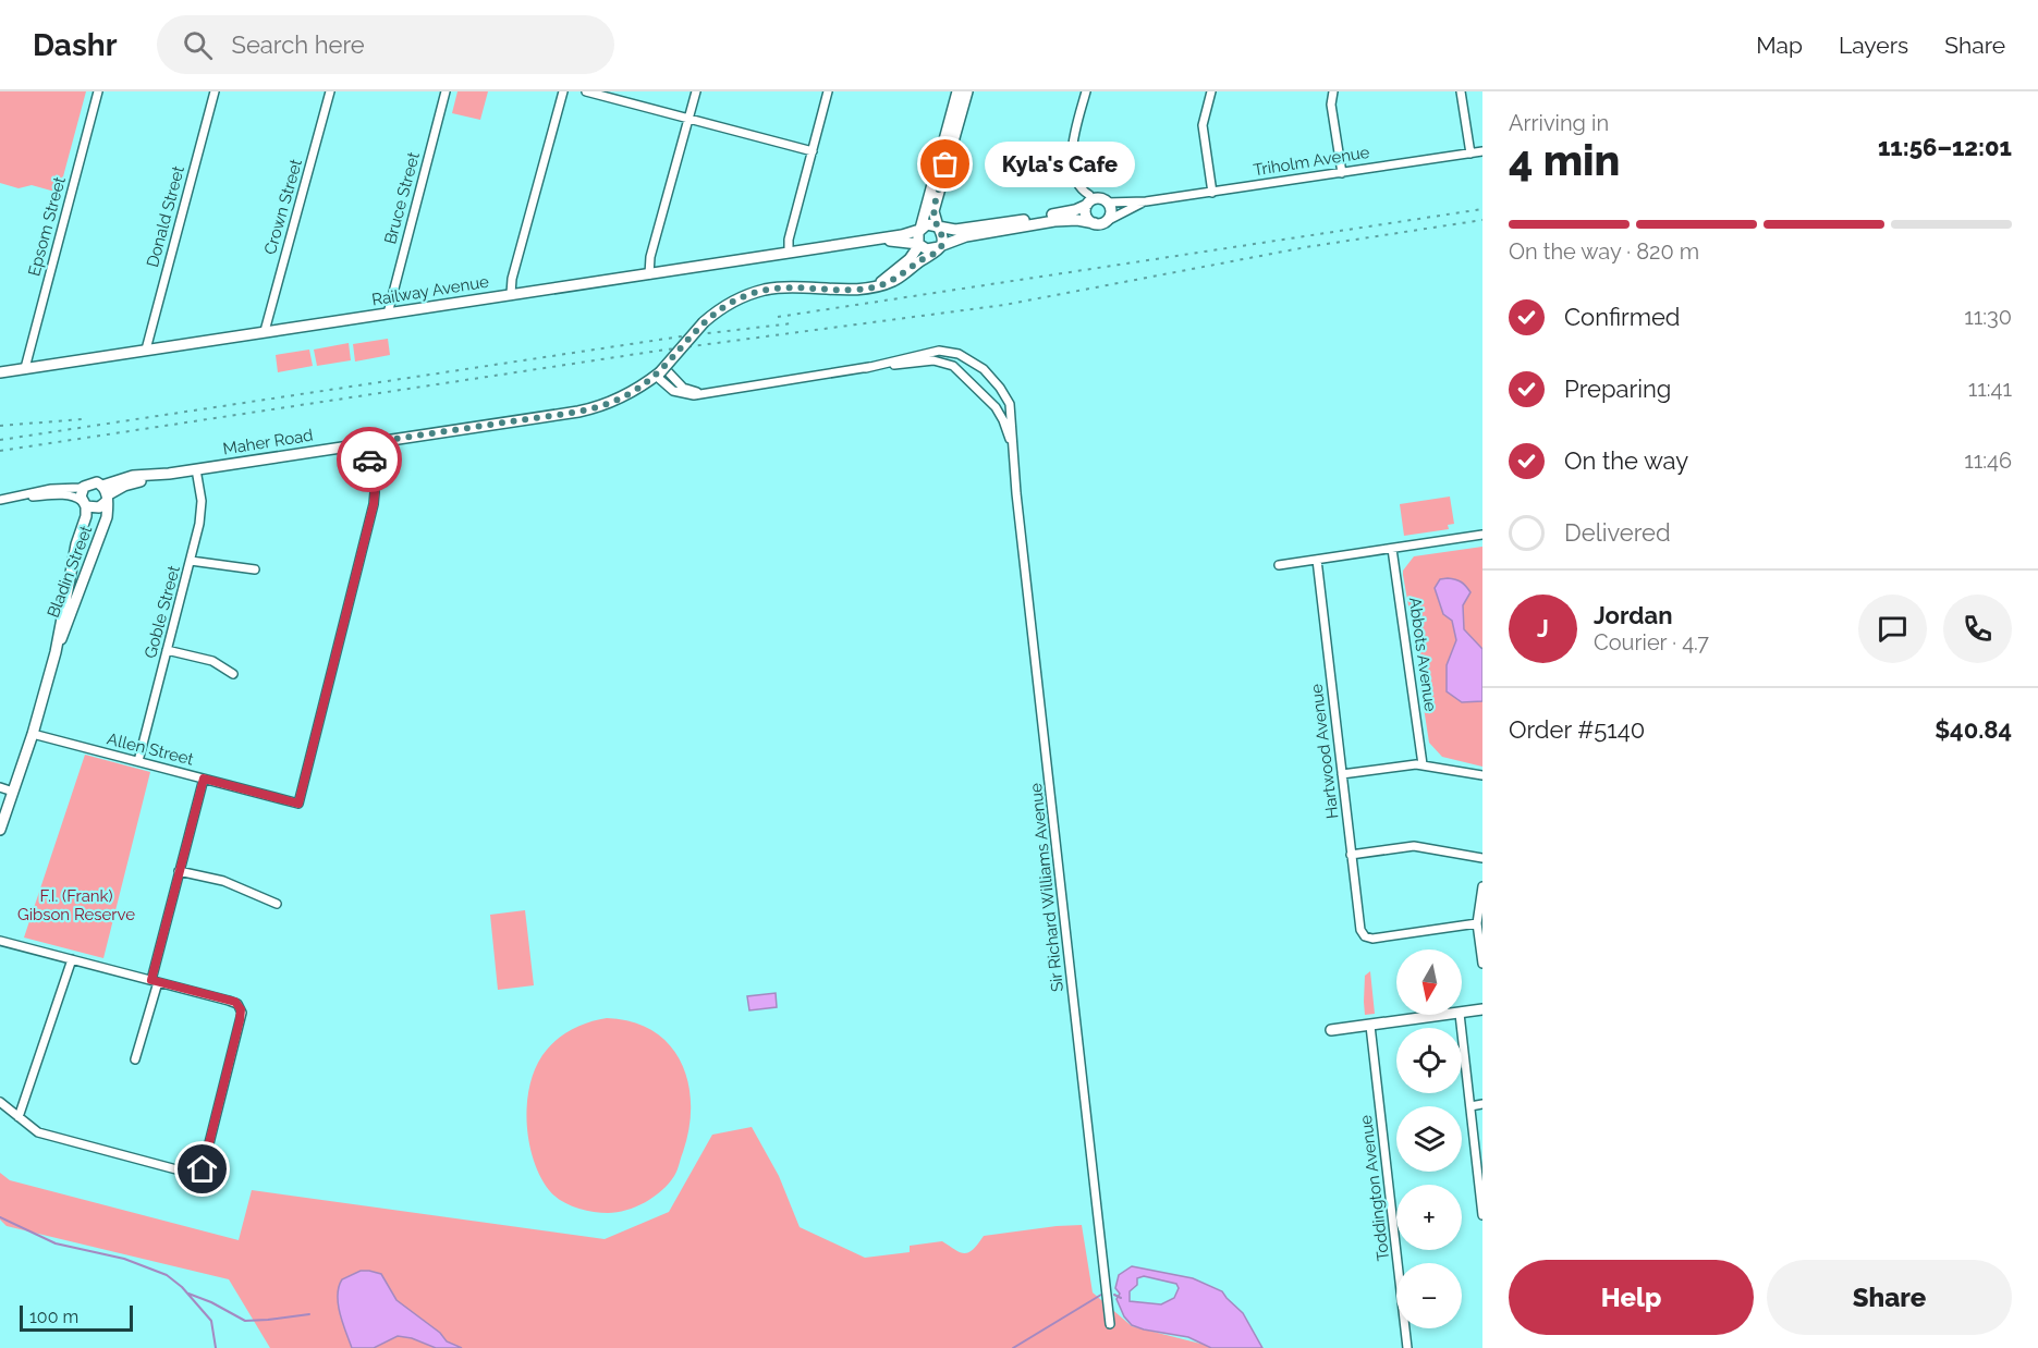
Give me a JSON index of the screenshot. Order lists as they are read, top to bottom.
{
  "streets": {
    "street": [
      "Triholm Avenue",
      "Bruce Street",
      "Crown Street",
      "Donald Street",
      "Epsom Street",
      "Railway Avenue",
      "Maher Road",
      "Bladin Street",
      "Goble Street",
      "Abbots Avenue",
      "Allen Street",
      "Hartwood Avenue",
      "Sir Richard Williams Avenue",
      "Toddington Avenue"
    ]
  },
  "crossings": [
    ["Bruce Street", "Railway Avenue"],
    ["Crown Street", "Railway Avenue"],
    ["Donald Street", "Railway Avenue"],
    ["Epsom Street", "Railway Avenue"],
    ["Railway Avenue", "Maher Road"],
    ["Maher Road", "Bladin Street"],
    ["Maher Road", "Goble Street"],
    ["Maher Road", "Allen Street"],
    ["Maher Road", "Sir Richard Williams Avenue"],
    ["Bladin Street", "Allen Street"],
    ["Goble Street", "Allen Street"]
  ],
  "parks": ["F.I. (Frank) Gibson Reserve"],
  "places": ["Kyla's Cafe"],
  "scale_bar": "100 m",
  "north": "bottom",
  "page": {
    "header": "Dashr",
    "search": "Search here",
    "nav": ["Map", "Layers", "Share"],
    "heading": ["4 min", "Arriving in", "11:56–12:01"],
    "panel": [
      "Jordan",
      "Courier · 4.7",
      "Order #5140",
      "$40.84"
    ],
    "bubble": "Kyla's Cafe",
    "bar": "On the way · 820 m",
    "list": [
      ["Confirmed", "11:30"],
      ["Preparing", "11:41"],
      ["On the way", "11:46"],
      "Delivered"
    ],
    "round": "J",
    "map_buttons": ["+", "−"],
    "buttons": ["Help", "Share"],
    "scale": "100 m"
  }
}
